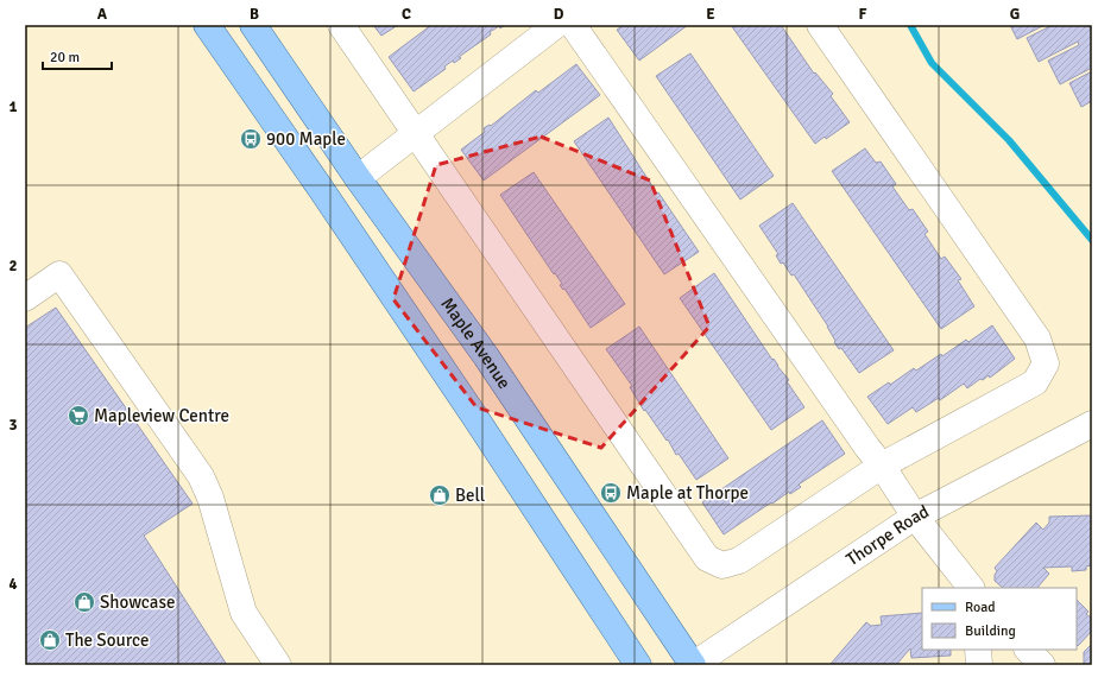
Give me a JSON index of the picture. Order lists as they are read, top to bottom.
{
  "streets": {
    "main road": ["Maple Avenue"],
    "street": ["Thorpe Road"]
  },
  "crossings": [
    ["Maple Avenue", "Thorpe Road"]
  ],
  "places": {
    "bus stop": ["900 Maple", "Maple at Thorpe"],
    "supermarket": ["Mapleview Centre"],
    "shop": ["Bell", "Showcase", "The Source"]
  },
  "legend": ["Road", "Building"],
  "scale_bar": "20 m",
  "grid": {
    "columns": [
      "A",
      "B",
      "C",
      "D",
      "E",
      "F",
      "G"
    ],
    "rows": [
      "1",
      "2",
      "3",
      "4"
    ]
  }
}
